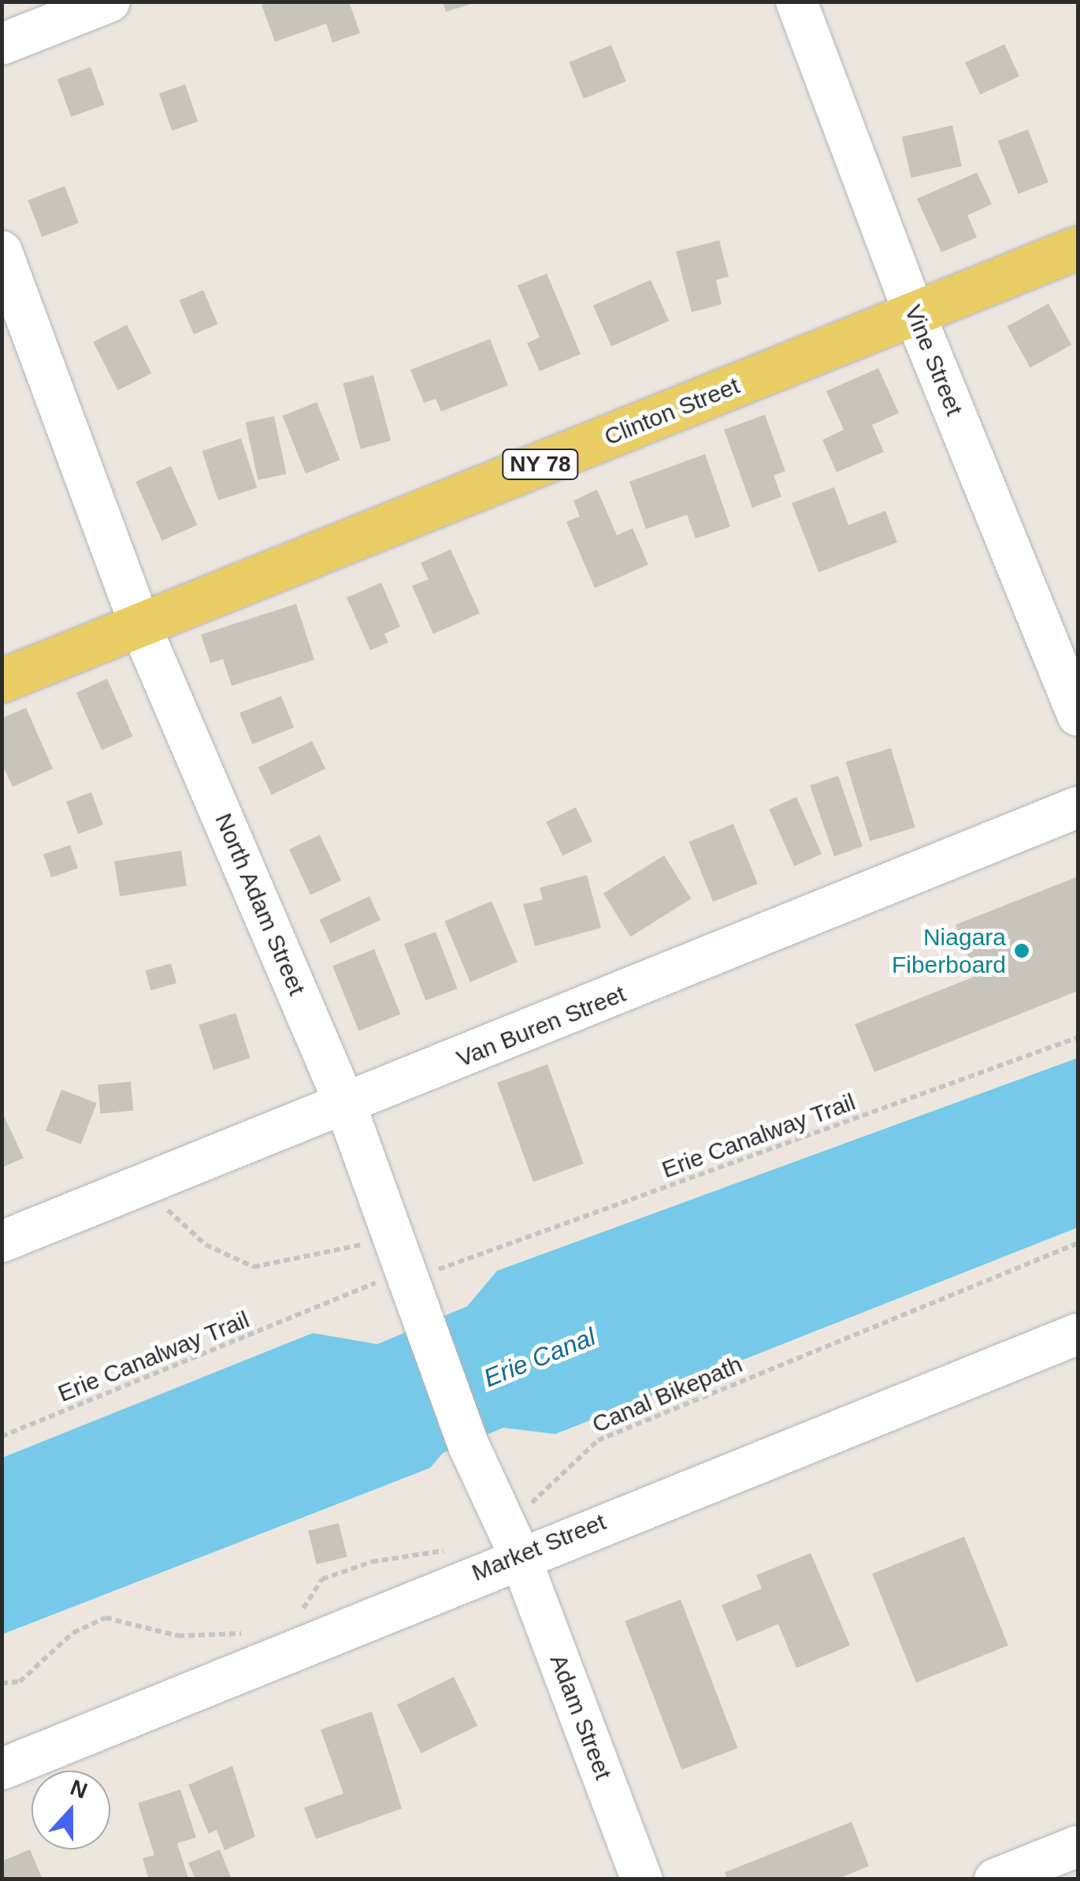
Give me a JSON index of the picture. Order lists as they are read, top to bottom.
{
  "streets": {
    "main road": ["Clinton Street", "NY 78"],
    "street": [
      "Vine Street",
      "North Adam Street",
      "Van Buren Street",
      "Market Street",
      "Adam Street"
    ],
    "path": ["Erie Canalway Trail", "Canal Bikepath"]
  },
  "crossings": [
    ["Vine Street", "Clinton Street"],
    ["Clinton Street", "North Adam Street"],
    ["North Adam Street", "Van Buren Street"],
    ["North Adam Street", "Erie Canalway Trail"],
    ["North Adam Street", "Canal Bikepath"],
    ["North Adam Street", "Market Street"],
    ["North Adam Street", "Adam Street"],
    ["Canal Bikepath", "Market Street"],
    ["Canal Bikepath", "Adam Street"],
    ["Market Street", "Adam Street"]
  ],
  "water": ["Erie Canal"],
  "places": ["Niagara Fiberboard"],
  "north": "top"
}
